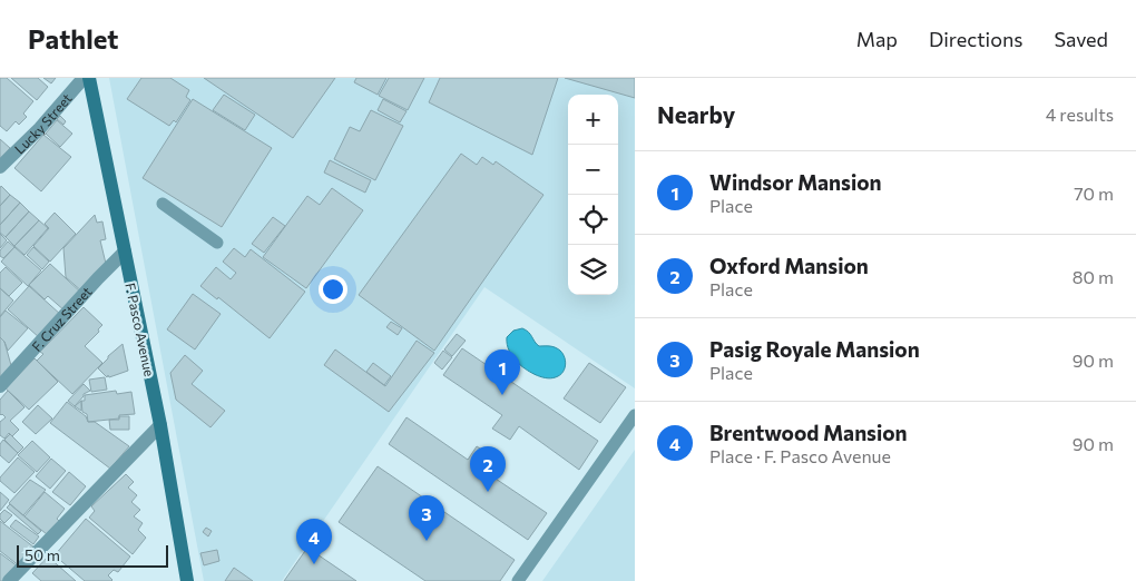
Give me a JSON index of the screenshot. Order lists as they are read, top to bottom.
{
  "streets": {
    "street": ["Lucky Street", "F. Cruz Street", "F. Pasco Avenue"]
  },
  "crossings": [
    ["F. Cruz Street", "F. Pasco Avenue"]
  ],
  "scale_bar": "50 m",
  "page": {
    "header": "Pathlet",
    "nav": ["Map", "Directions", "Saved"],
    "heading": ["Nearby", "4 results"],
    "map_buttons": ["+", "−"],
    "list": [
      {
        "mark": "1",
        "name": "Windsor Mansion",
        "note": "Place",
        "value": "70 m"
      },
      {
        "mark": "2",
        "name": "Oxford Mansion",
        "note": "Place",
        "value": "80 m"
      },
      {
        "mark": "3",
        "name": "Pasig Royale Mansion",
        "note": "Place",
        "value": "90 m"
      },
      {
        "mark": "4",
        "name": "Brentwood Mansion",
        "note": "Place · F. Pasco Avenue",
        "value": "90 m"
      }
    ],
    "pins": [
      "1",
      "2",
      "3",
      "4"
    ],
    "scale": "50 m"
  }
}
